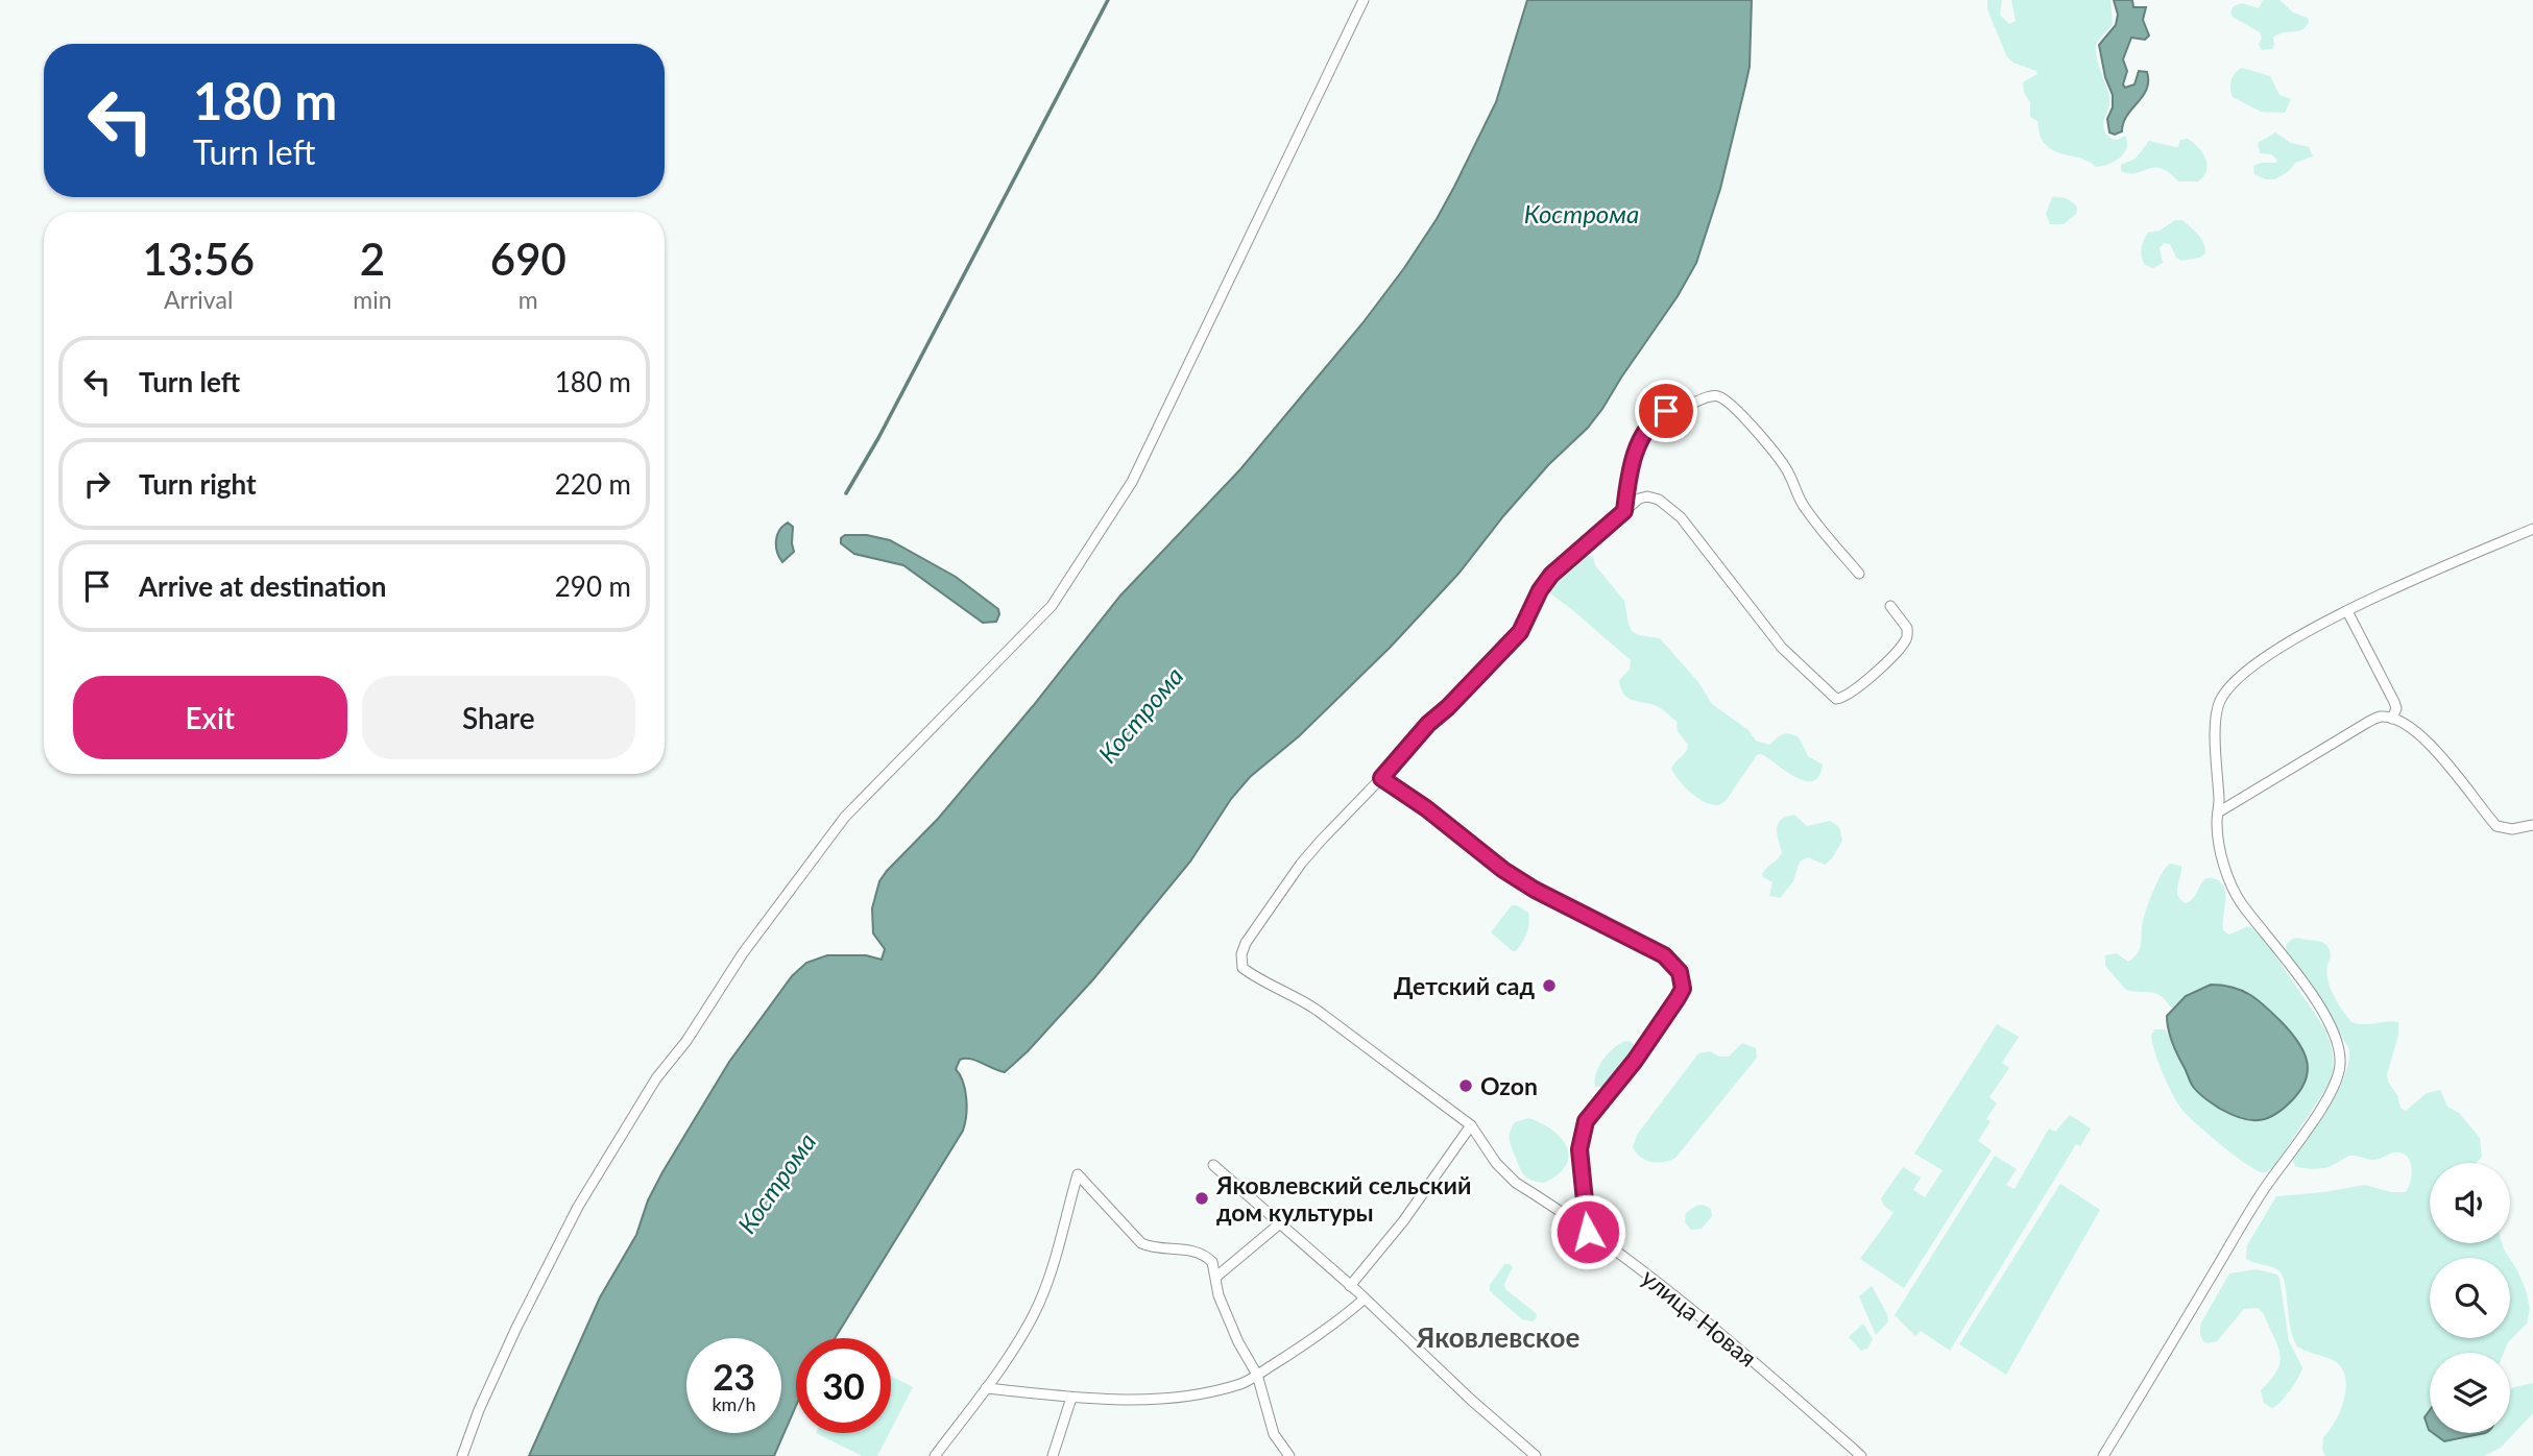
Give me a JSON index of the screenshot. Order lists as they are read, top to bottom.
{
  "streets": {
    "street": ["улица Новая"]
  },
  "districts": ["Яковлевское"],
  "water": ["Кострома"],
  "places": ["Детский сад", "Ozon", "Яковлевский сельский дом культуры"],
  "page": {
    "turn": ["180 m", "Turn left"],
    "eta": [
      "13:56",
      "Arrival",
      "2",
      "min",
      "690",
      "m"
    ],
    "list": [
      {
        "name": "Turn left",
        "value": "180 m"
      },
      {
        "name": "Turn right",
        "value": "220 m"
      },
      {
        "name": "Arrive at destination",
        "value": "290 m"
      }
    ],
    "buttons": ["Exit", "Share"],
    "speed": "23 km/h",
    "limit": "30"
  }
}
